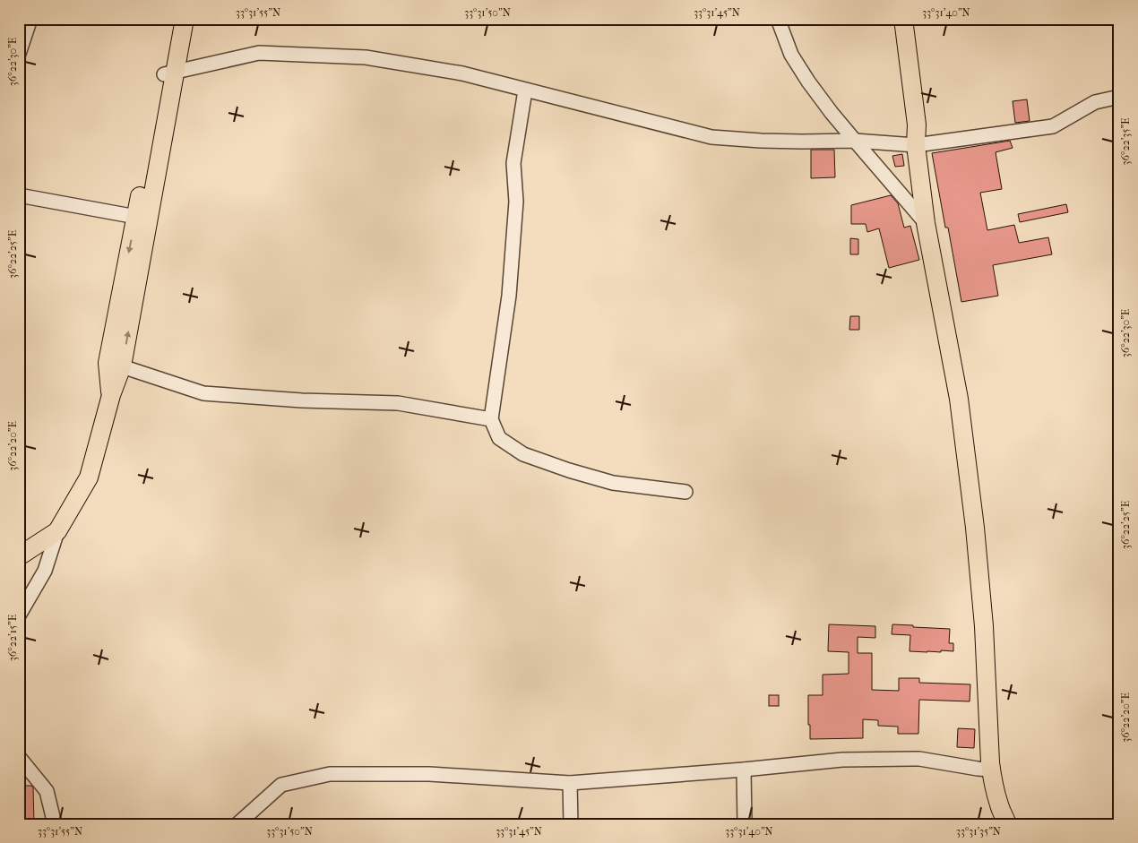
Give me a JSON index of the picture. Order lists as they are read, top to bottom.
{
  "coordinates": [
    "33°31'55\"N",
    "33°31'50\"N",
    "33°31'45\"N",
    "33°31'40\"N",
    "36°22'30\"E",
    "36°22'35\"E",
    "36°22'25\"E",
    "36°22'20\"E",
    "36°22'15\"E",
    "33°31'35\"N"
  ]
}
